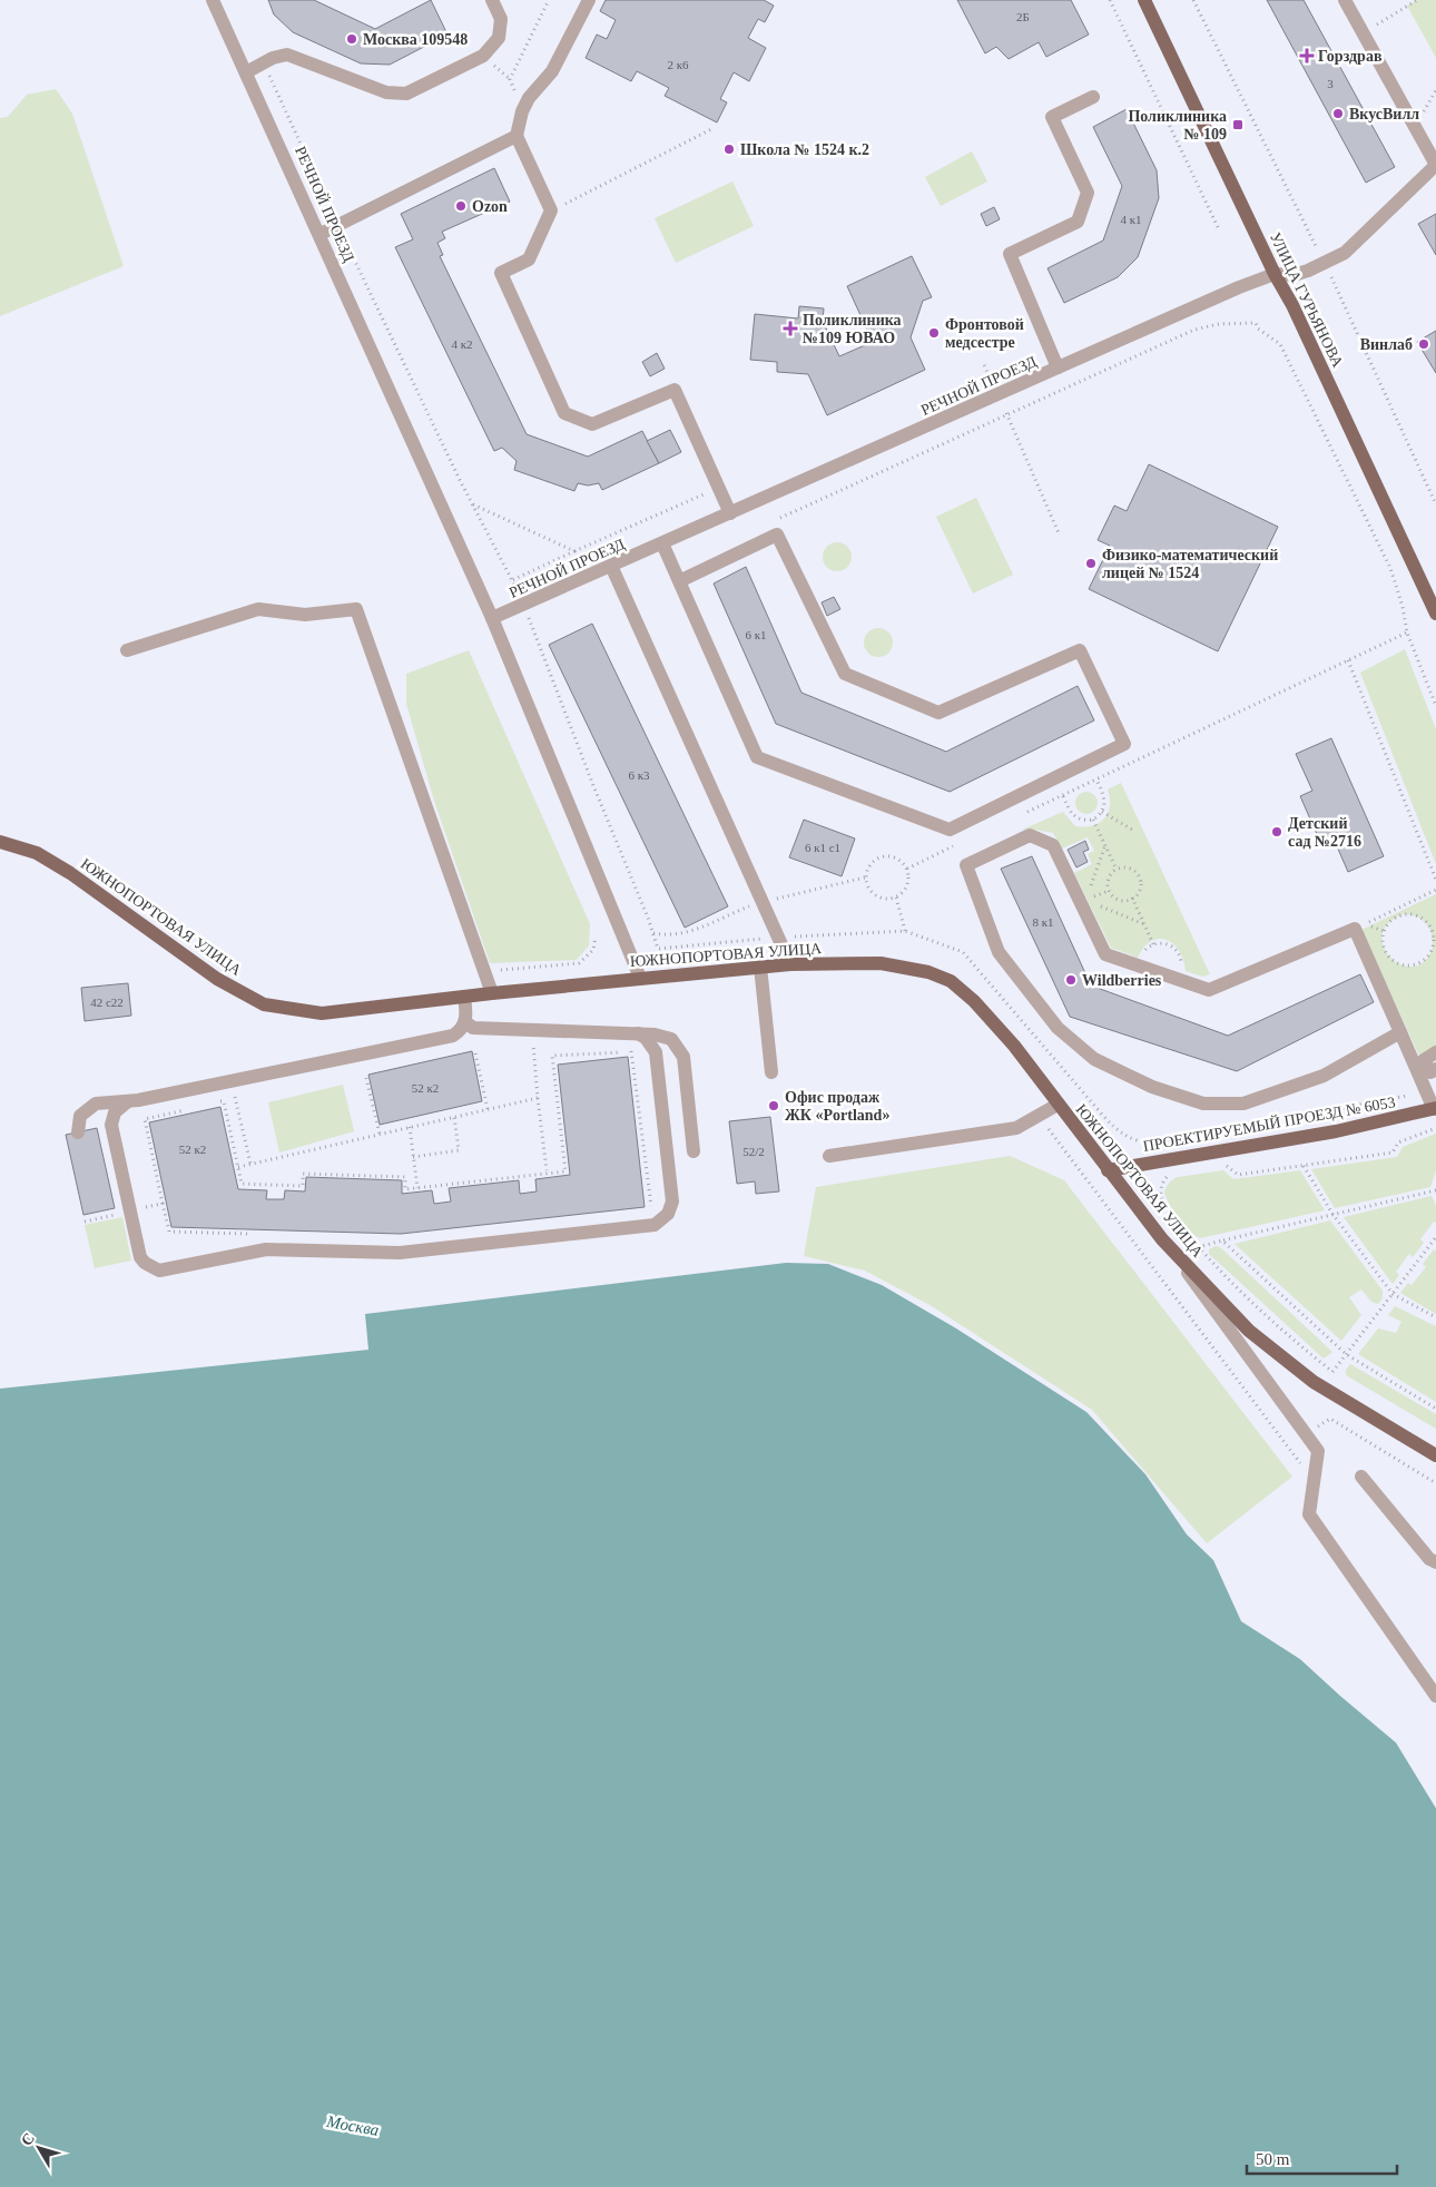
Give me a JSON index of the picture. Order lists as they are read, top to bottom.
{
  "streets": {
    "main road": ["УЛИЦА ГУРЬЯНОВА", "ЮЖНОПОРТОВАЯ УЛИЦА", "ПРОЕКТИРУЕМЫЙ ПРОЕЗД № 6053"],
    "street": ["РЕЧНОЙ ПРОЕЗД"]
  },
  "crossings": [
    ["РЕЧНОЙ ПРОЕЗД", "УЛИЦА ГУРЬЯНОВА"],
    ["ЮЖНОПОРТОВАЯ УЛИЦА", "ПРОЕКТИРУЕМЫЙ ПРОЕЗД № 6053"]
  ],
  "water": ["Москва"],
  "places": {
    "other": [
      "Москва 109548",
      "ВкусВилл",
      "Школа № 1524 к.2",
      "Ozon",
      "Фронтовой медсестре",
      "Винлаб",
      "Физико-математический лицей № 1524",
      "Детский сад №2716",
      "Wildberries",
      "Офис продаж ЖК «Portland»"
    ],
    "health": ["Горздрав", "Поликлиника №109 ЮВАО"],
    "transit": ["Поликлиника № 109"]
  },
  "house_numbers": [
    "2Б",
    "2 к6",
    "3",
    "4 к1",
    "4 к2",
    "6 к1",
    "6 к3",
    "6 к1 с1",
    "8 к1",
    "42 с22",
    "52 к2",
    "52 к2",
    "52/2"
  ],
  "scale_bar": "50 m",
  "north": "top left"
}
